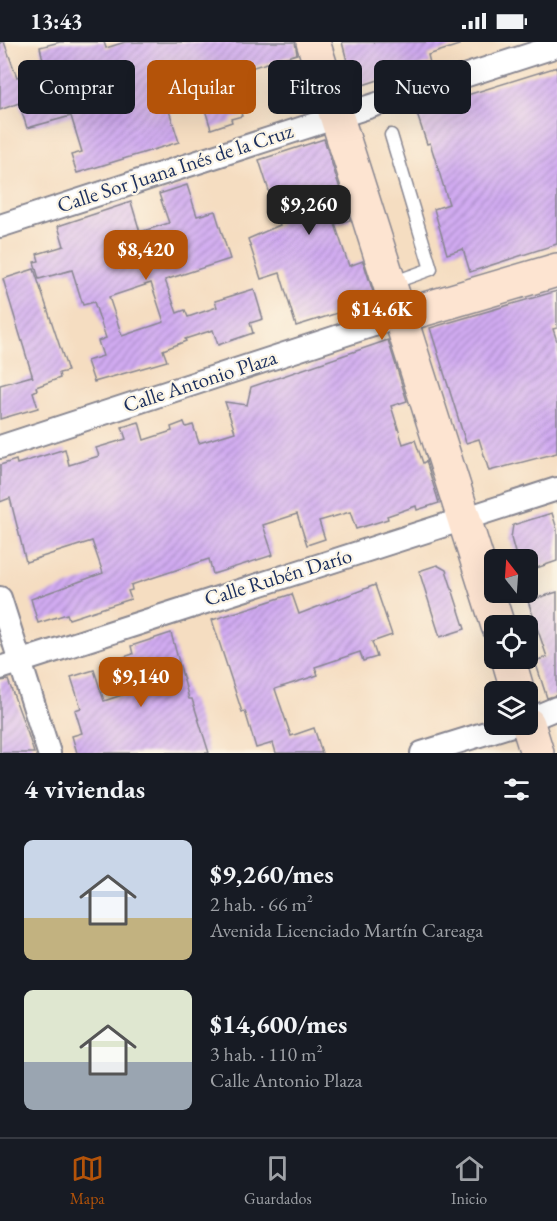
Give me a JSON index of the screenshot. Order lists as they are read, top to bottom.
{
  "streets": {
    "street": ["Calle Sor Juana Inés de la Cruz", "Calle Antonio Plaza", "Calle Rubén Darío"]
  },
  "north": "top",
  "page": {
    "status": "13:43",
    "chip": [
      "Comprar",
      "Alquilar",
      "Filtros",
      "Nuevo"
    ],
    "price": [
      "$9,260",
      "$8,420",
      "$14.6K",
      "$9,140"
    ],
    "heading": "4 viviendas",
    "list": [
      {
        "name": "$9,260/mes",
        "note": "2 hab. · 66 m² · Avenida Licenciado Martín Careaga"
      },
      {
        "name": "$14,600/mes",
        "note": "3 hab. · 110 m² · Calle Antonio Plaza"
      }
    ],
    "tabs": ["Mapa", "Guardados", "Inicio"]
  }
}
